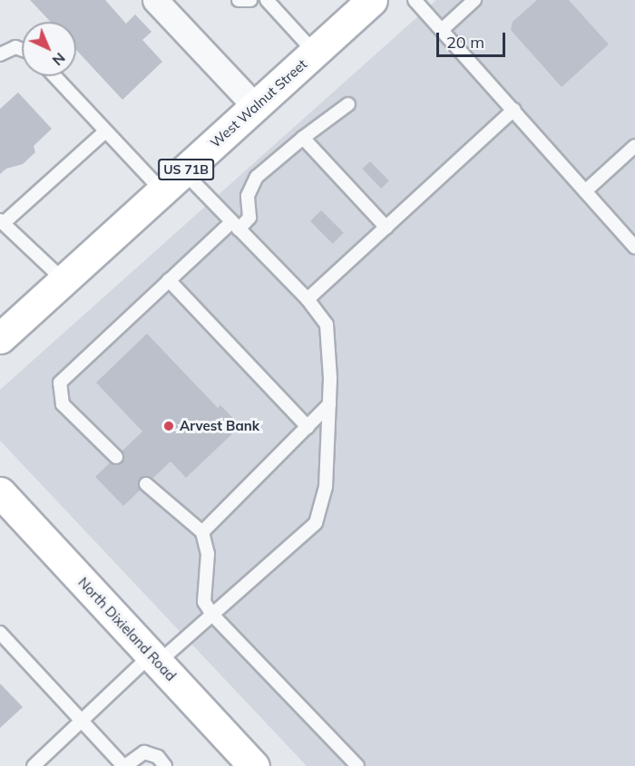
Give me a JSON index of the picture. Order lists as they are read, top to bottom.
{
  "streets": {
    "main road": ["West Walnut Street", "US 71B", "North Dixieland Road"]
  },
  "places": ["Arvest Bank"],
  "scale_bar": "20 m",
  "north": "bottom right"
}
